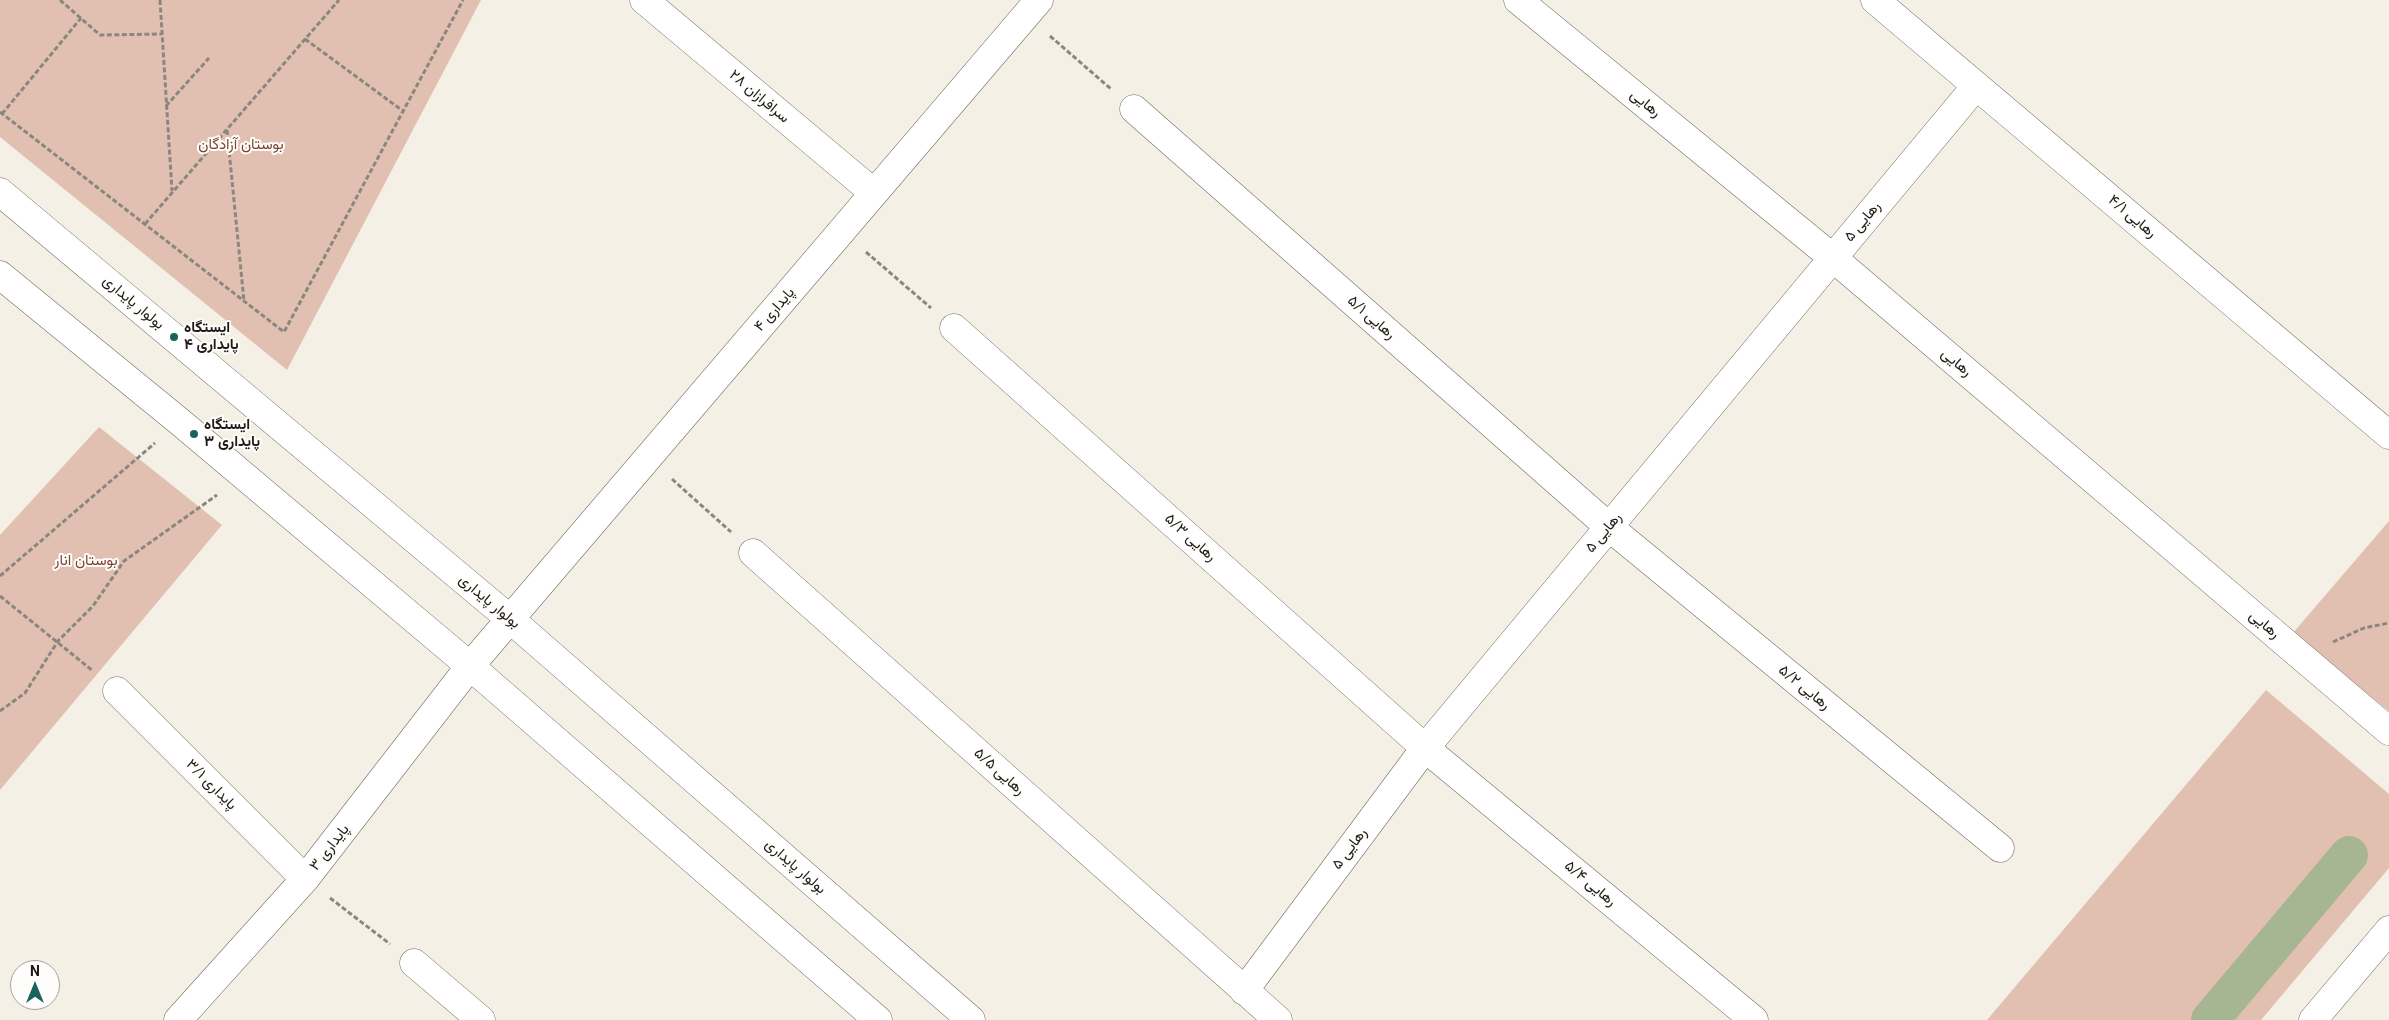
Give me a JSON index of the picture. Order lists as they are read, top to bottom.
{
  "streets": {
    "street": [
      "سرافرازان ۲۸",
      "رهایی",
      "رهایی ۴/۱",
      "رهایی ۵",
      "بولوار پایداری",
      "پایداری ۴",
      "رهایی ۵/۱",
      "رهایی ۵/۳",
      "رهایی ۵/۲",
      "رهایی ۵/۵",
      "پایداری ۳/۱",
      "پایداری ۳",
      "رهایی ۵/۴"
    ]
  },
  "crossings": [
    ["سرافرازان ۲۸", "پایداری ۴"],
    ["رهایی", "رهایی ۵"],
    ["رهایی ۴/۱", "رهایی ۵"],
    ["رهایی ۵", "رهایی ۵/۱"],
    ["رهایی ۵", "رهایی ۵/۳"],
    ["رهایی ۵", "رهایی ۵/۲"],
    ["رهایی ۵", "رهایی ۵/۵"],
    ["رهایی ۵", "رهایی ۵/۴"],
    ["بولوار پایداری", "پایداری ۴"],
    ["بولوار پایداری", "پایداری ۳"],
    ["پایداری ۴", "پایداری ۳"],
    ["رهایی ۵/۱", "رهایی ۵/۲"],
    ["رهایی ۵/۳", "رهایی ۵/۴"],
    ["پایداری ۳/۱", "پایداری ۳"]
  ],
  "parks": ["بوستان آزادگان", "بوستان انار"],
  "places": ["ایستگاه پایداری ۴", "ایستگاه پایداری ۳"],
  "north": "top"
}
